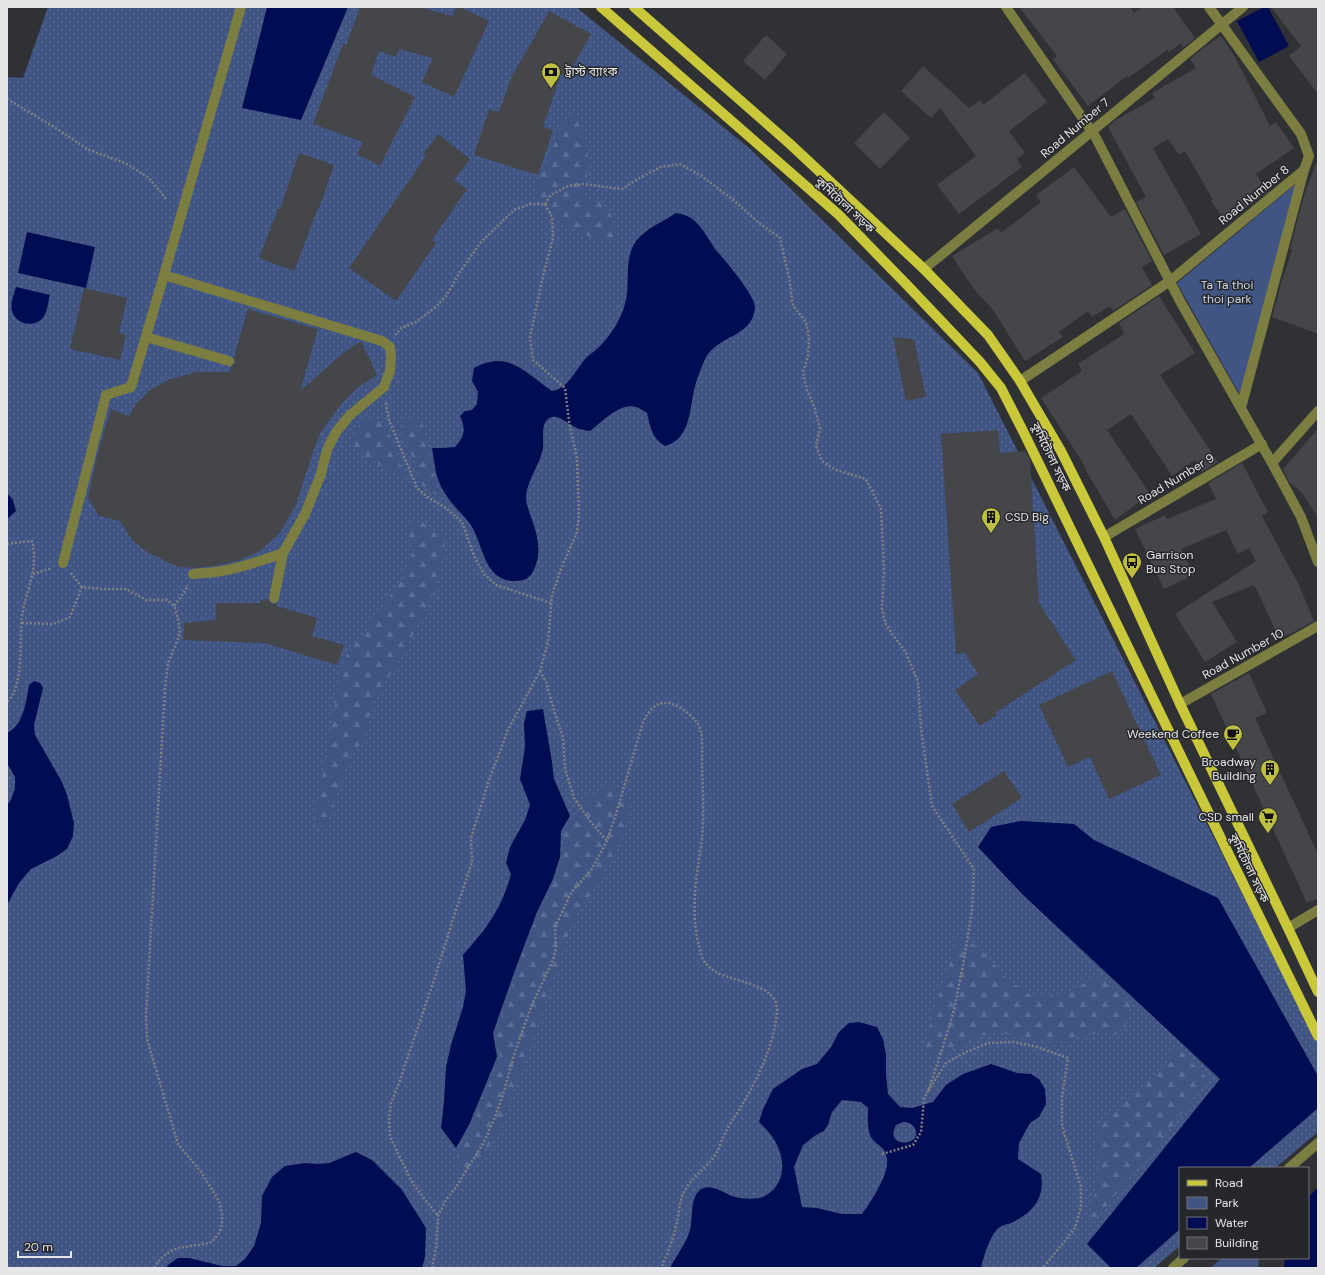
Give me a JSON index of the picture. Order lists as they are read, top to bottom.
{
  "streets": {
    "main road": ["কুর্মিটোলা সড়ক"],
    "street": [
      "Road Number 7",
      "Road Number 8",
      "Road Number 9",
      "Road Number 10"
    ]
  },
  "crossings": [
    ["Road Number 7", "কুর্মিটোলা সড়ক"],
    ["Road Number 8", "কুর্মিটোলা সড়ক"],
    ["কুর্মিটোলা সড়ক", "Road Number 9"],
    ["কুর্মিটোলা সড়ক", "Road Number 10"]
  ],
  "parks": ["Ta Ta thoi thoi park"],
  "places": {
    "bank": ["ট্রাস্ট ব্যাংক"],
    "building": ["CSD Big", "Broadway Building"],
    "bus stop": ["Garrison Bus Stop"],
    "cafe": ["Weekend Coffee"],
    "supermarket": ["CSD small"]
  },
  "legend": [
    "Road",
    "Park",
    "Water",
    "Building"
  ],
  "scale_bar": "20 m"
}
